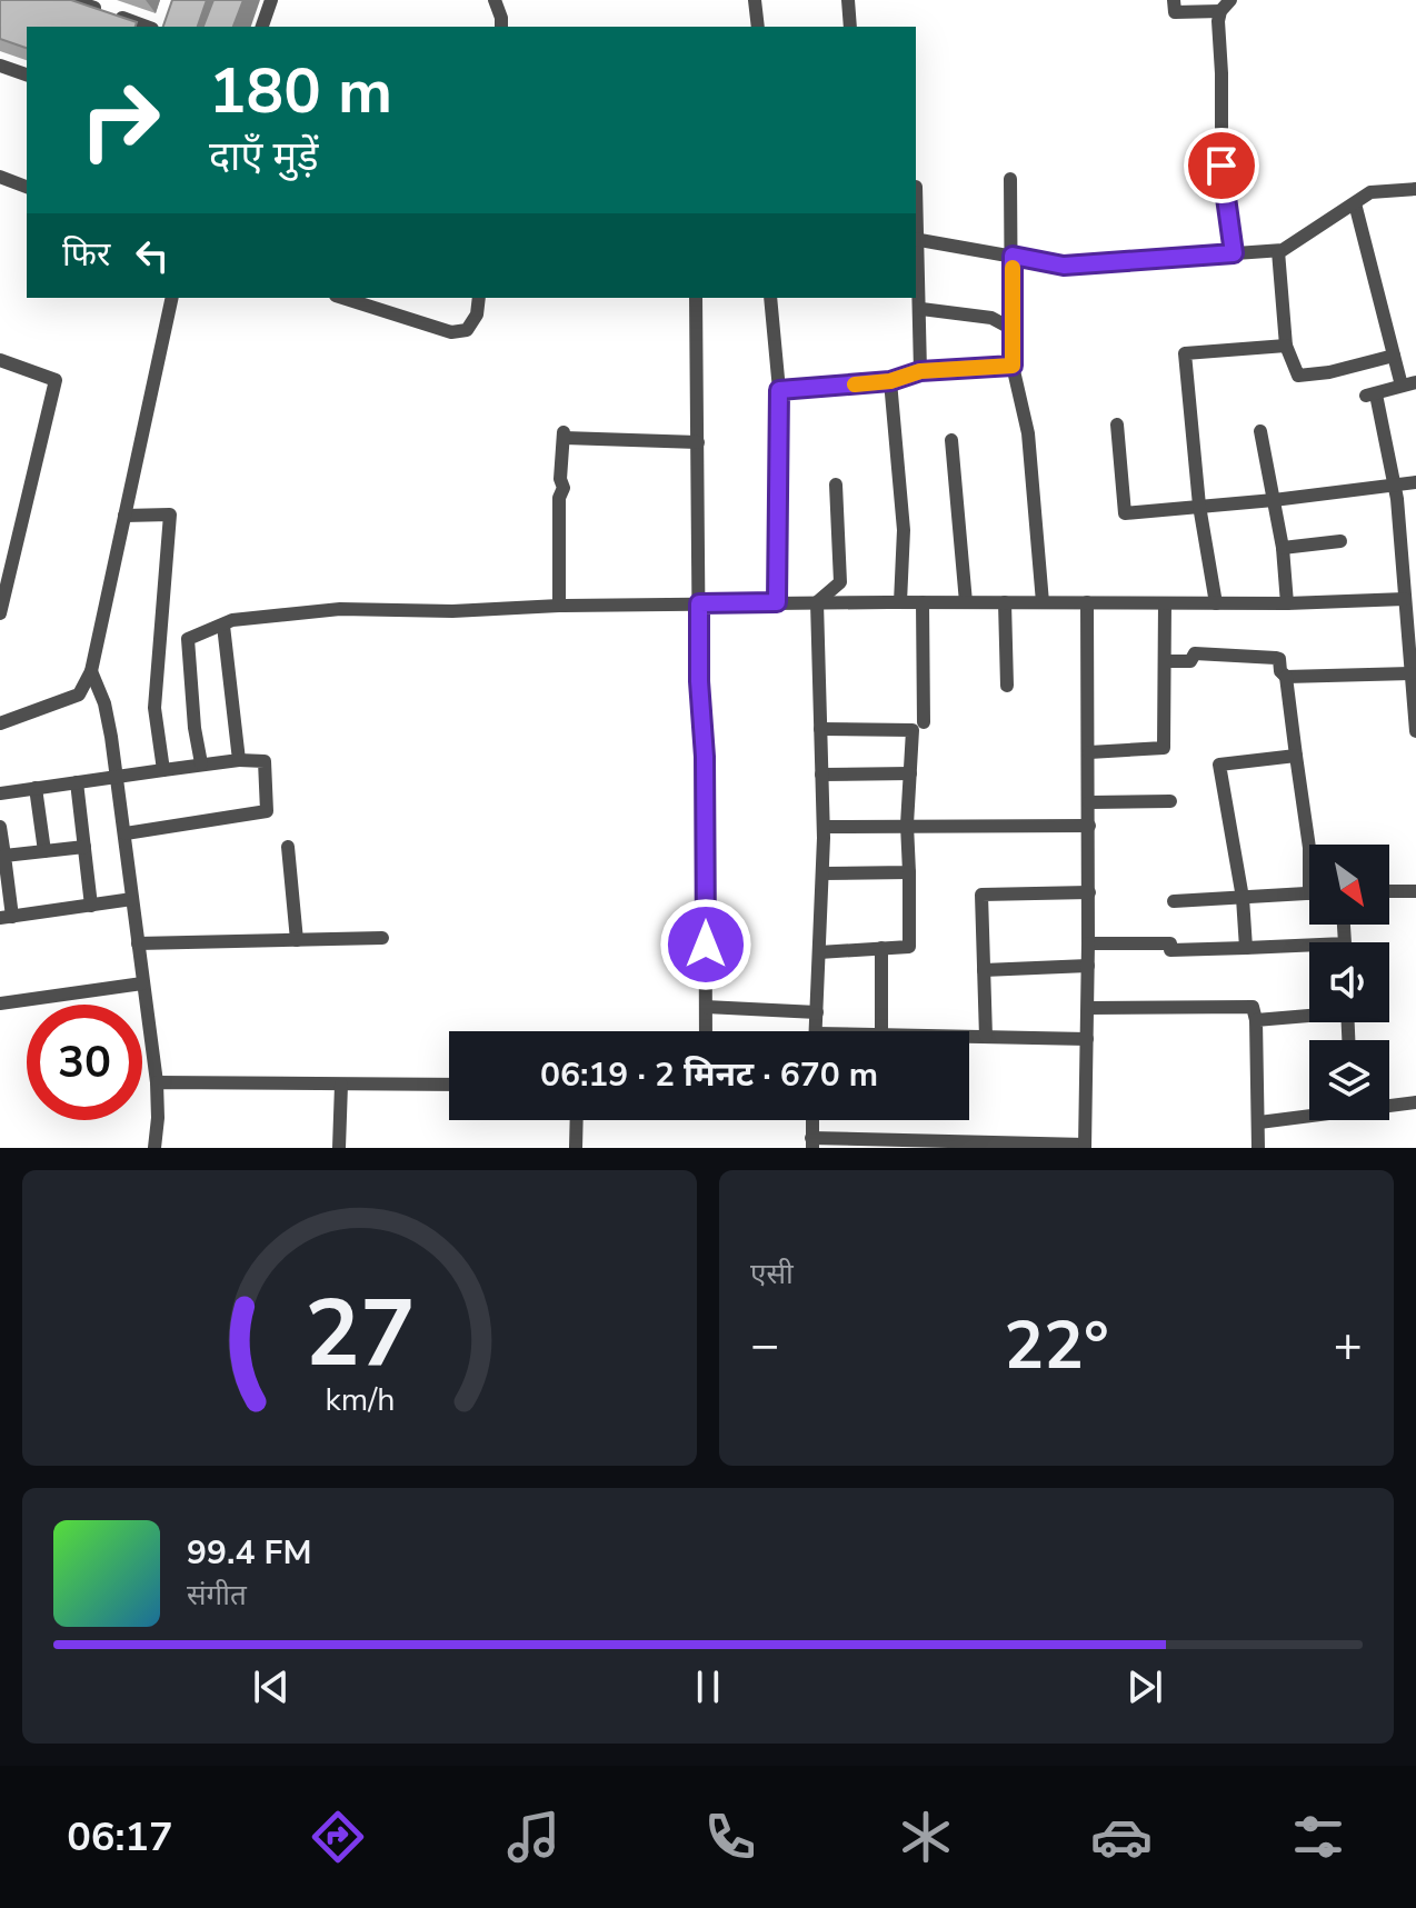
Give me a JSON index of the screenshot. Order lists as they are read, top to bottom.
{
  "north": "bottom right",
  "page": {
    "turn": ["180 m", "दाएँ मुड़ें"],
    "then": "फिर",
    "limit": "30",
    "trip": "06:19 · 2 मिनट · 670 m",
    "tile": "एसी",
    "heat": ["−", "22°", "+"],
    "song": ["99.4 FM", "संगीत"],
    "tabs": "06:17",
    "gauge": ["27", "km/h"]
  }
}
